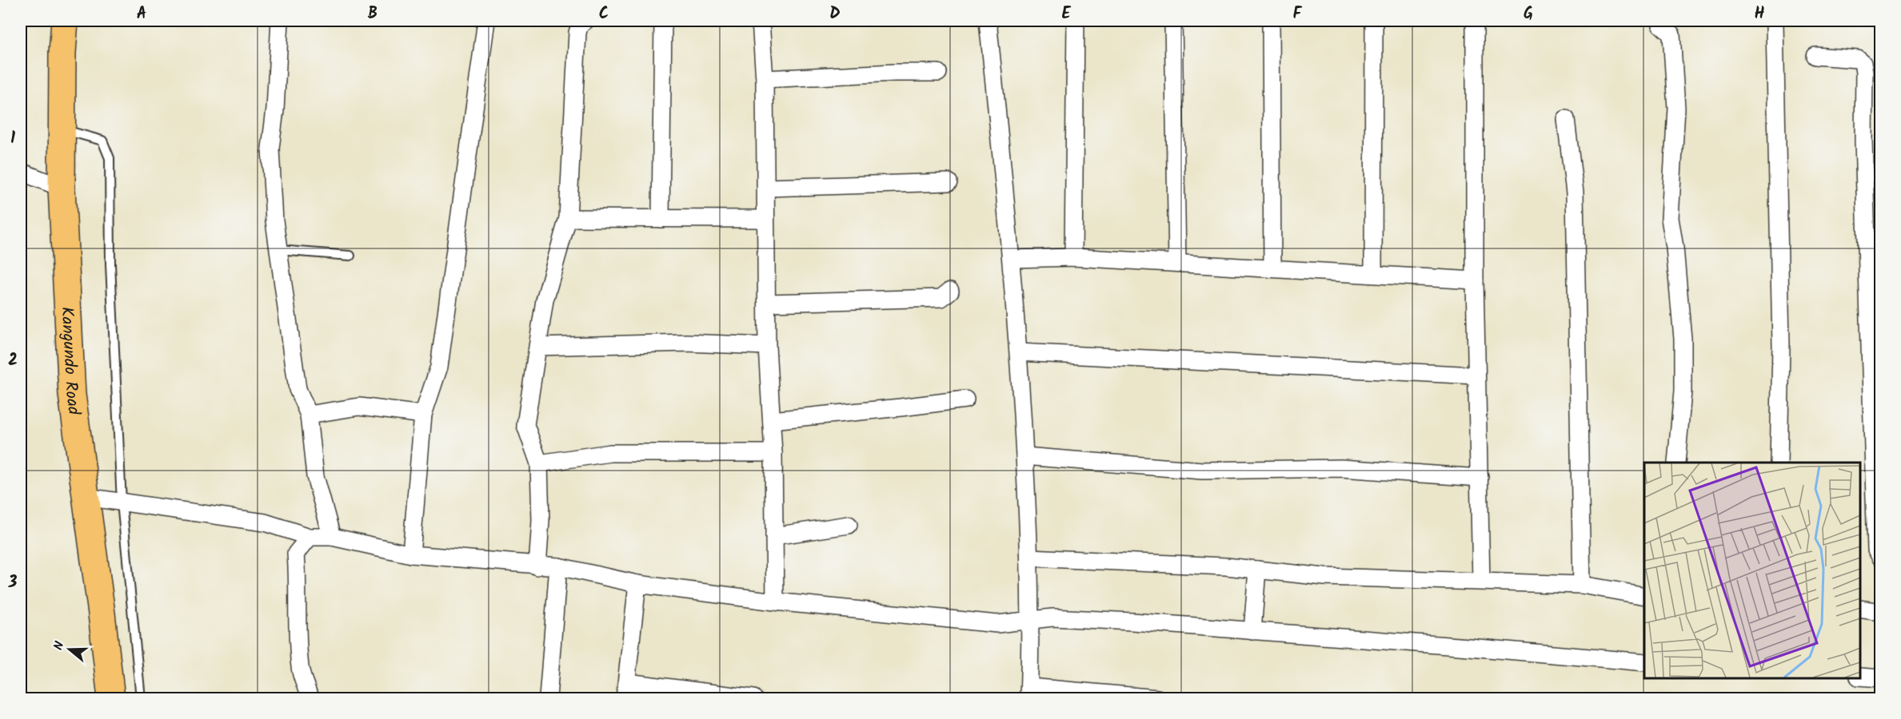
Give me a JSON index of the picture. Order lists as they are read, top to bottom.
{
  "streets": {
    "highway": ["Kangundo Road"]
  },
  "north": "left",
  "grid": {
    "columns": [
      "A",
      "B",
      "C",
      "D",
      "E",
      "F",
      "G",
      "H"
    ],
    "rows": ["1", "2", "3"]
  }
}
